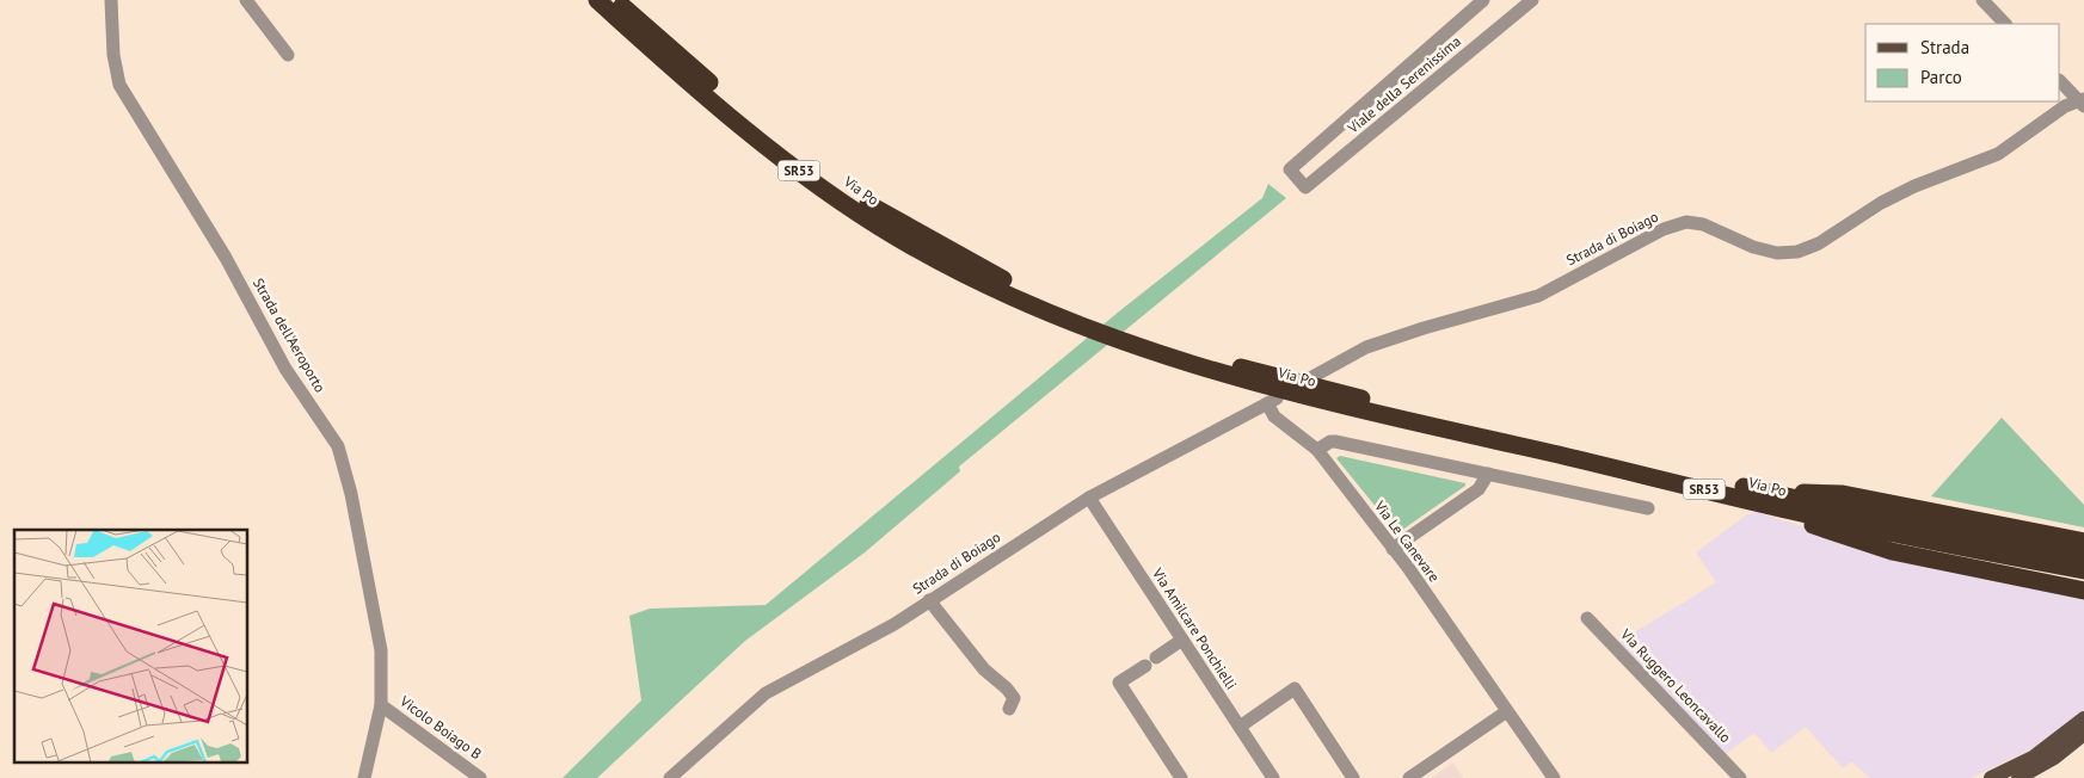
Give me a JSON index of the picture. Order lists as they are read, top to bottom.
{
  "streets": {
    "highway": ["SR53", "Via Po"],
    "street": [
      "Viale della Serenissima",
      "Strada di Boiago",
      "Strada dell'Aeroporto",
      "Via Le Canevare",
      "Via Amilcare Ponchielli",
      "Via Ruggero Leoncavallo",
      "Vicolo Boiago B"
    ]
  },
  "crossings": [
    ["Strada di Boiago", "Via Le Canevare"],
    ["Strada di Boiago", "Via Amilcare Ponchielli"],
    ["Strada dell'Aeroporto", "Vicolo Boiago B"]
  ],
  "legend": ["Strada", "Parco"]
}
